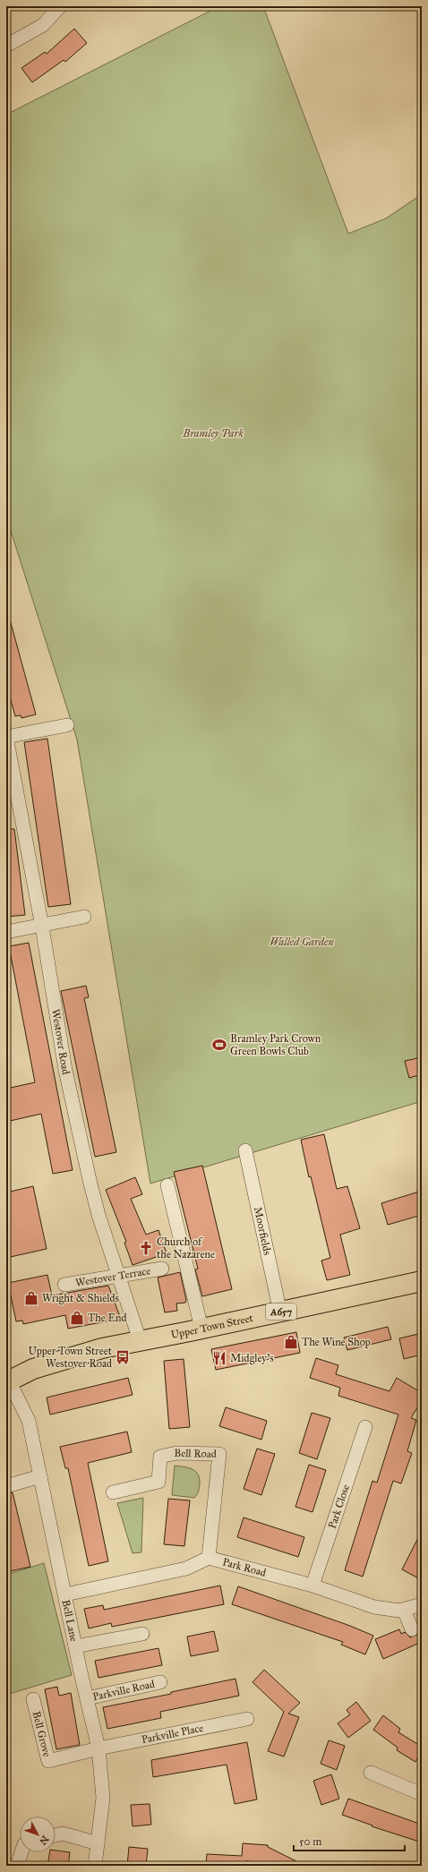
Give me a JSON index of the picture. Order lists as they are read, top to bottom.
{
  "streets": {
    "main road": ["A657", "Upper Town Street"],
    "street": [
      "Westover Road",
      "Moorfields",
      "Westover Terrace",
      "Bell Road",
      "Park Close",
      "Park Road",
      "Bell Lane",
      "Parkville Road",
      "Bell Grove",
      "Parkville Place"
    ]
  },
  "crossings": [
    ["Westover Road", "Westover Terrace"],
    ["Westover Road", "Upper Town Street"],
    ["Moorfields", "Upper Town Street"],
    ["Upper Town Street", "Bell Lane"],
    ["Bell Road", "Park Road"],
    ["Park Close", "Park Road"],
    ["Park Road", "Bell Lane"],
    ["Bell Lane", "Parkville Road"],
    ["Bell Lane", "Bell Grove"],
    ["Bell Lane", "Parkville Place"],
    ["Bell Grove", "Parkville Place"]
  ],
  "parks": ["Bramley Park", "Walled Garden"],
  "places": {
    "sports": ["Bramley Park Crown Green Bowls Club"],
    "church": ["Church of the Nazarene"],
    "shop": ["Wright & Shields", "The End", "The Wine Shop"],
    "bus stop": ["Upper Town Street Westover Road"],
    "restaurant": ["Midgley's"]
  },
  "scale_bar": "50 m",
  "north": "bottom right"
}
